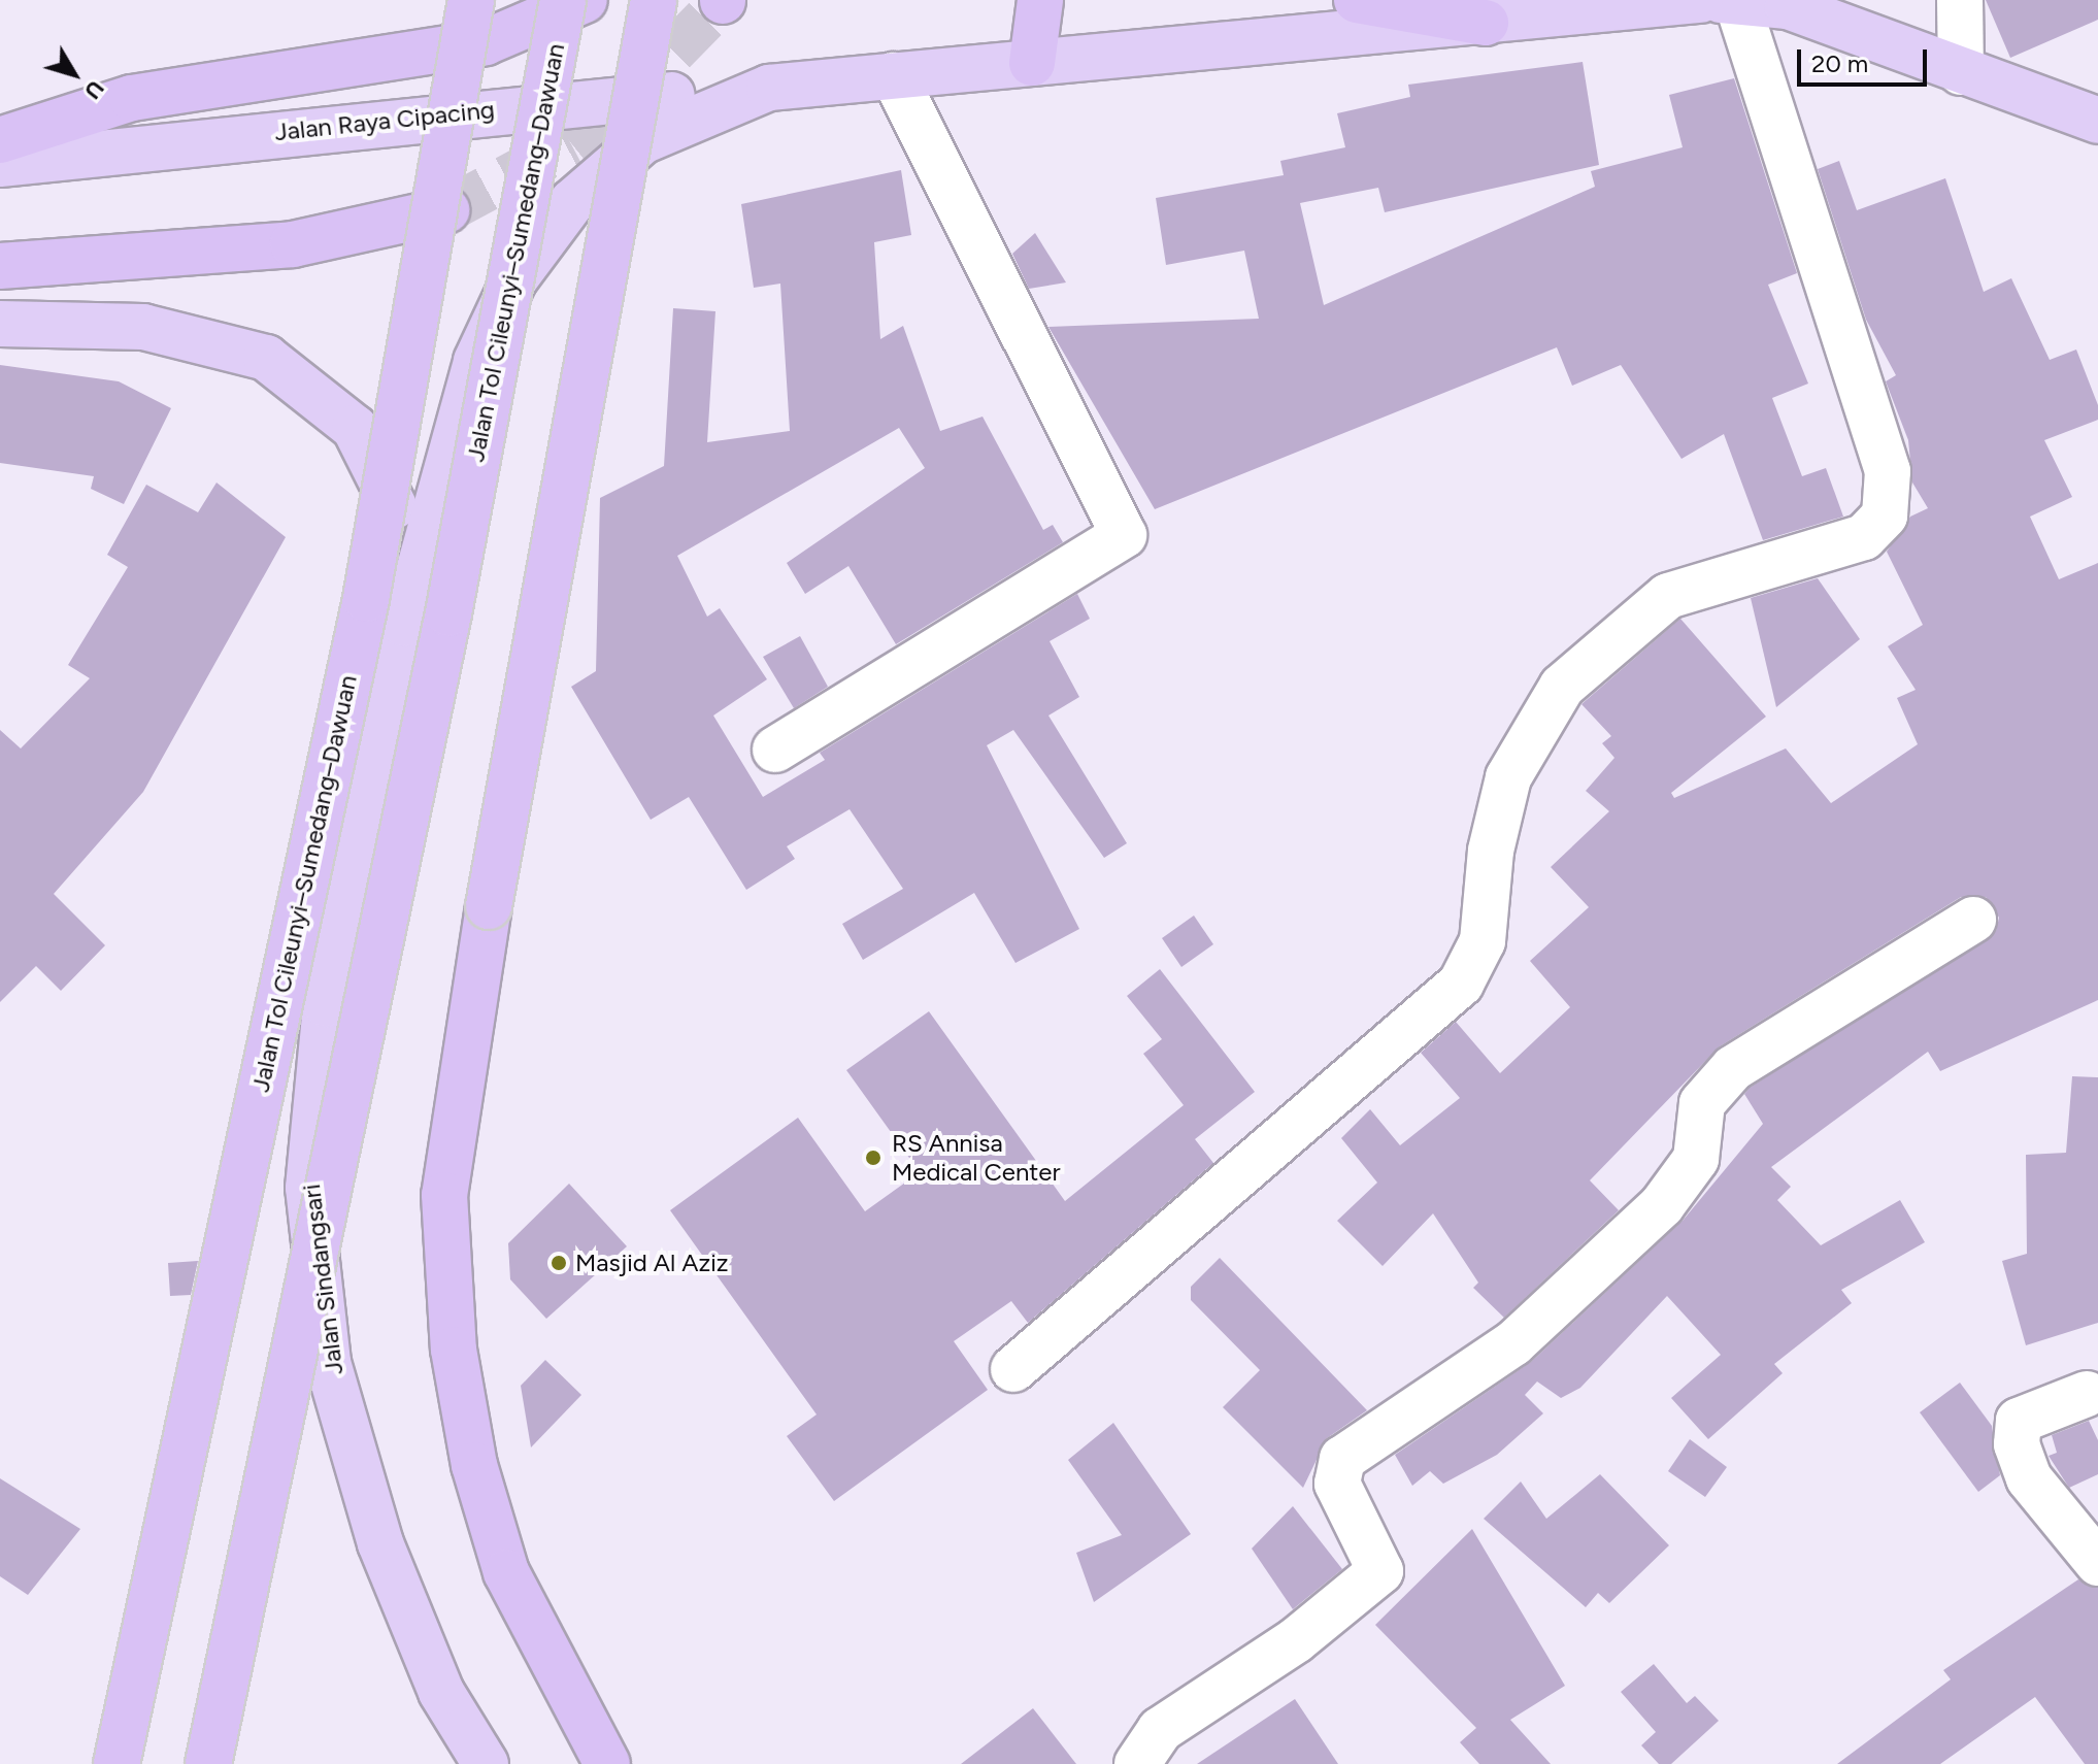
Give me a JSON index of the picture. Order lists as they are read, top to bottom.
{
  "streets": {
    "highway": ["Jalan Raya Cipacing", "Jalan Tol Cileunyi–Sumedang–Dawuan", "Jalan Sindangsari"]
  },
  "places": ["RS Annisa Medical Center", "Masjid Al Aziz"],
  "scale_bar": "20 m",
  "north": "bottom right"
}
